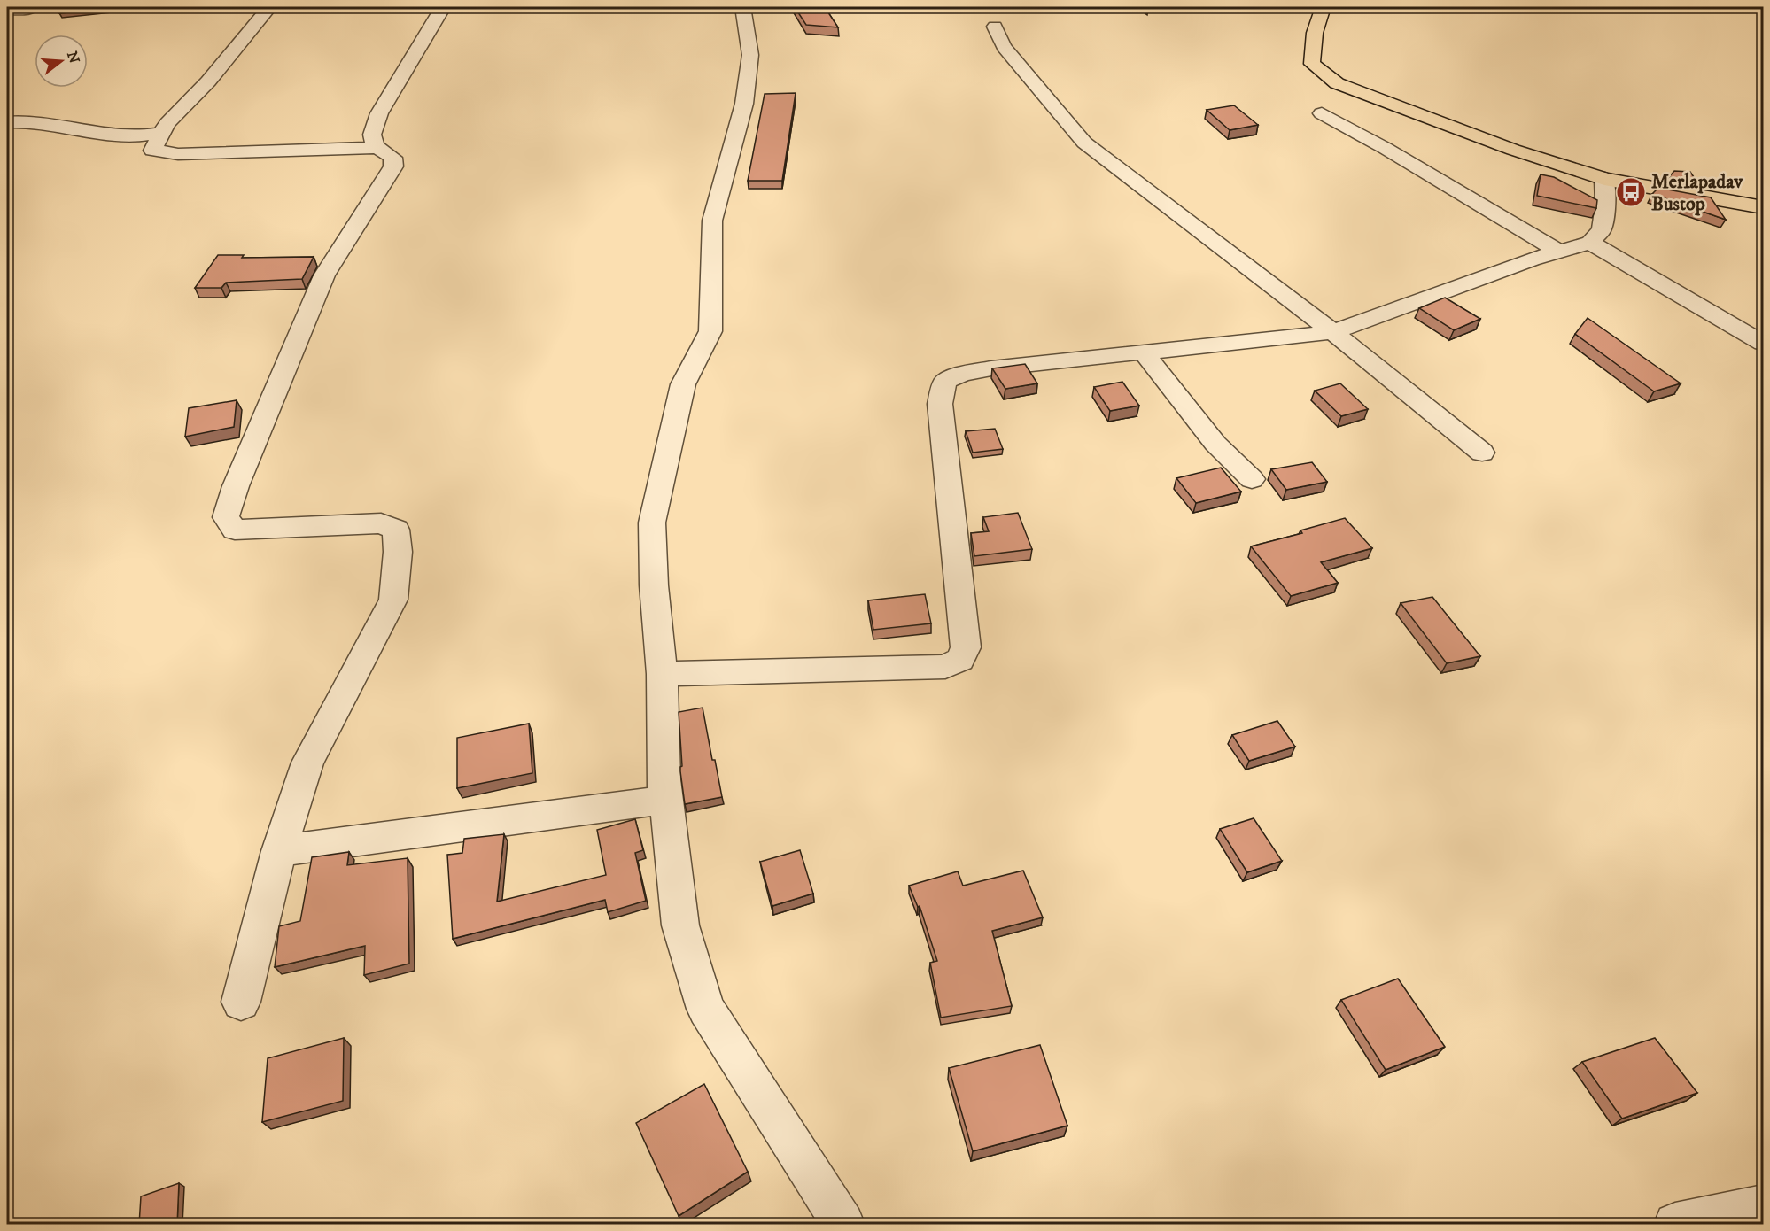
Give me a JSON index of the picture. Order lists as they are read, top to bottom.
{
  "places": {
    "bus stop": ["Merlapadav Bustop"]
  },
  "north": "right"
}
